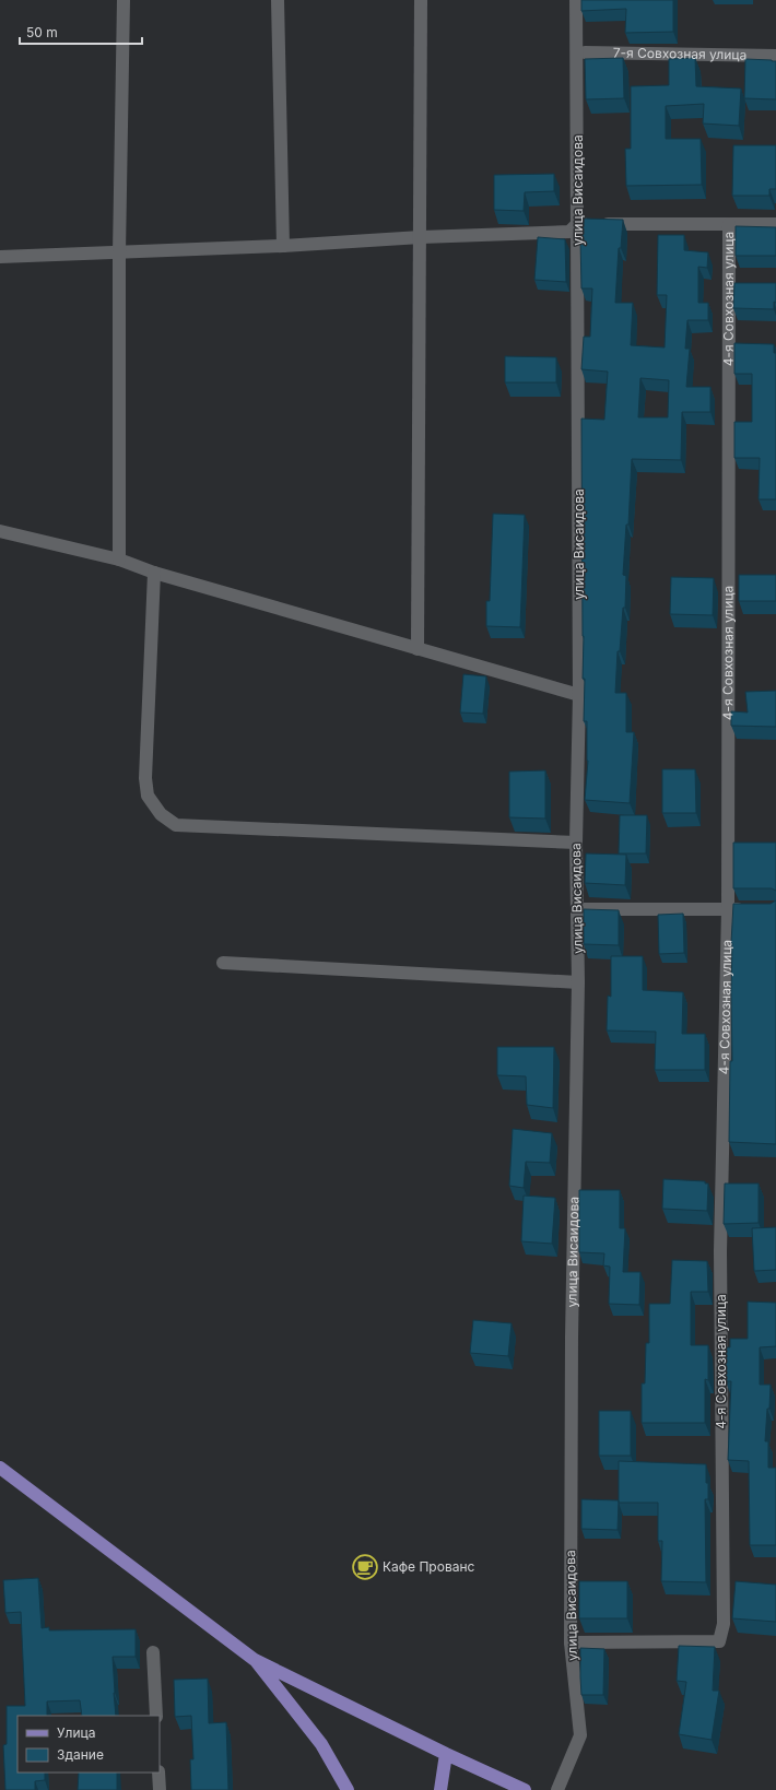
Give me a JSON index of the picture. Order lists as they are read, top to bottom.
{
  "streets": {
    "street": ["7-я Совхозная улица", "улица Висаидова", "4-я Совхозная улица"]
  },
  "crossings": [
    ["улица Висаидова", "4-я Совхозная улица"]
  ],
  "places": {
    "cafe": ["Кафе Прованс"]
  },
  "legend": ["Улица", "Здание"],
  "scale_bar": "50 m"
}
